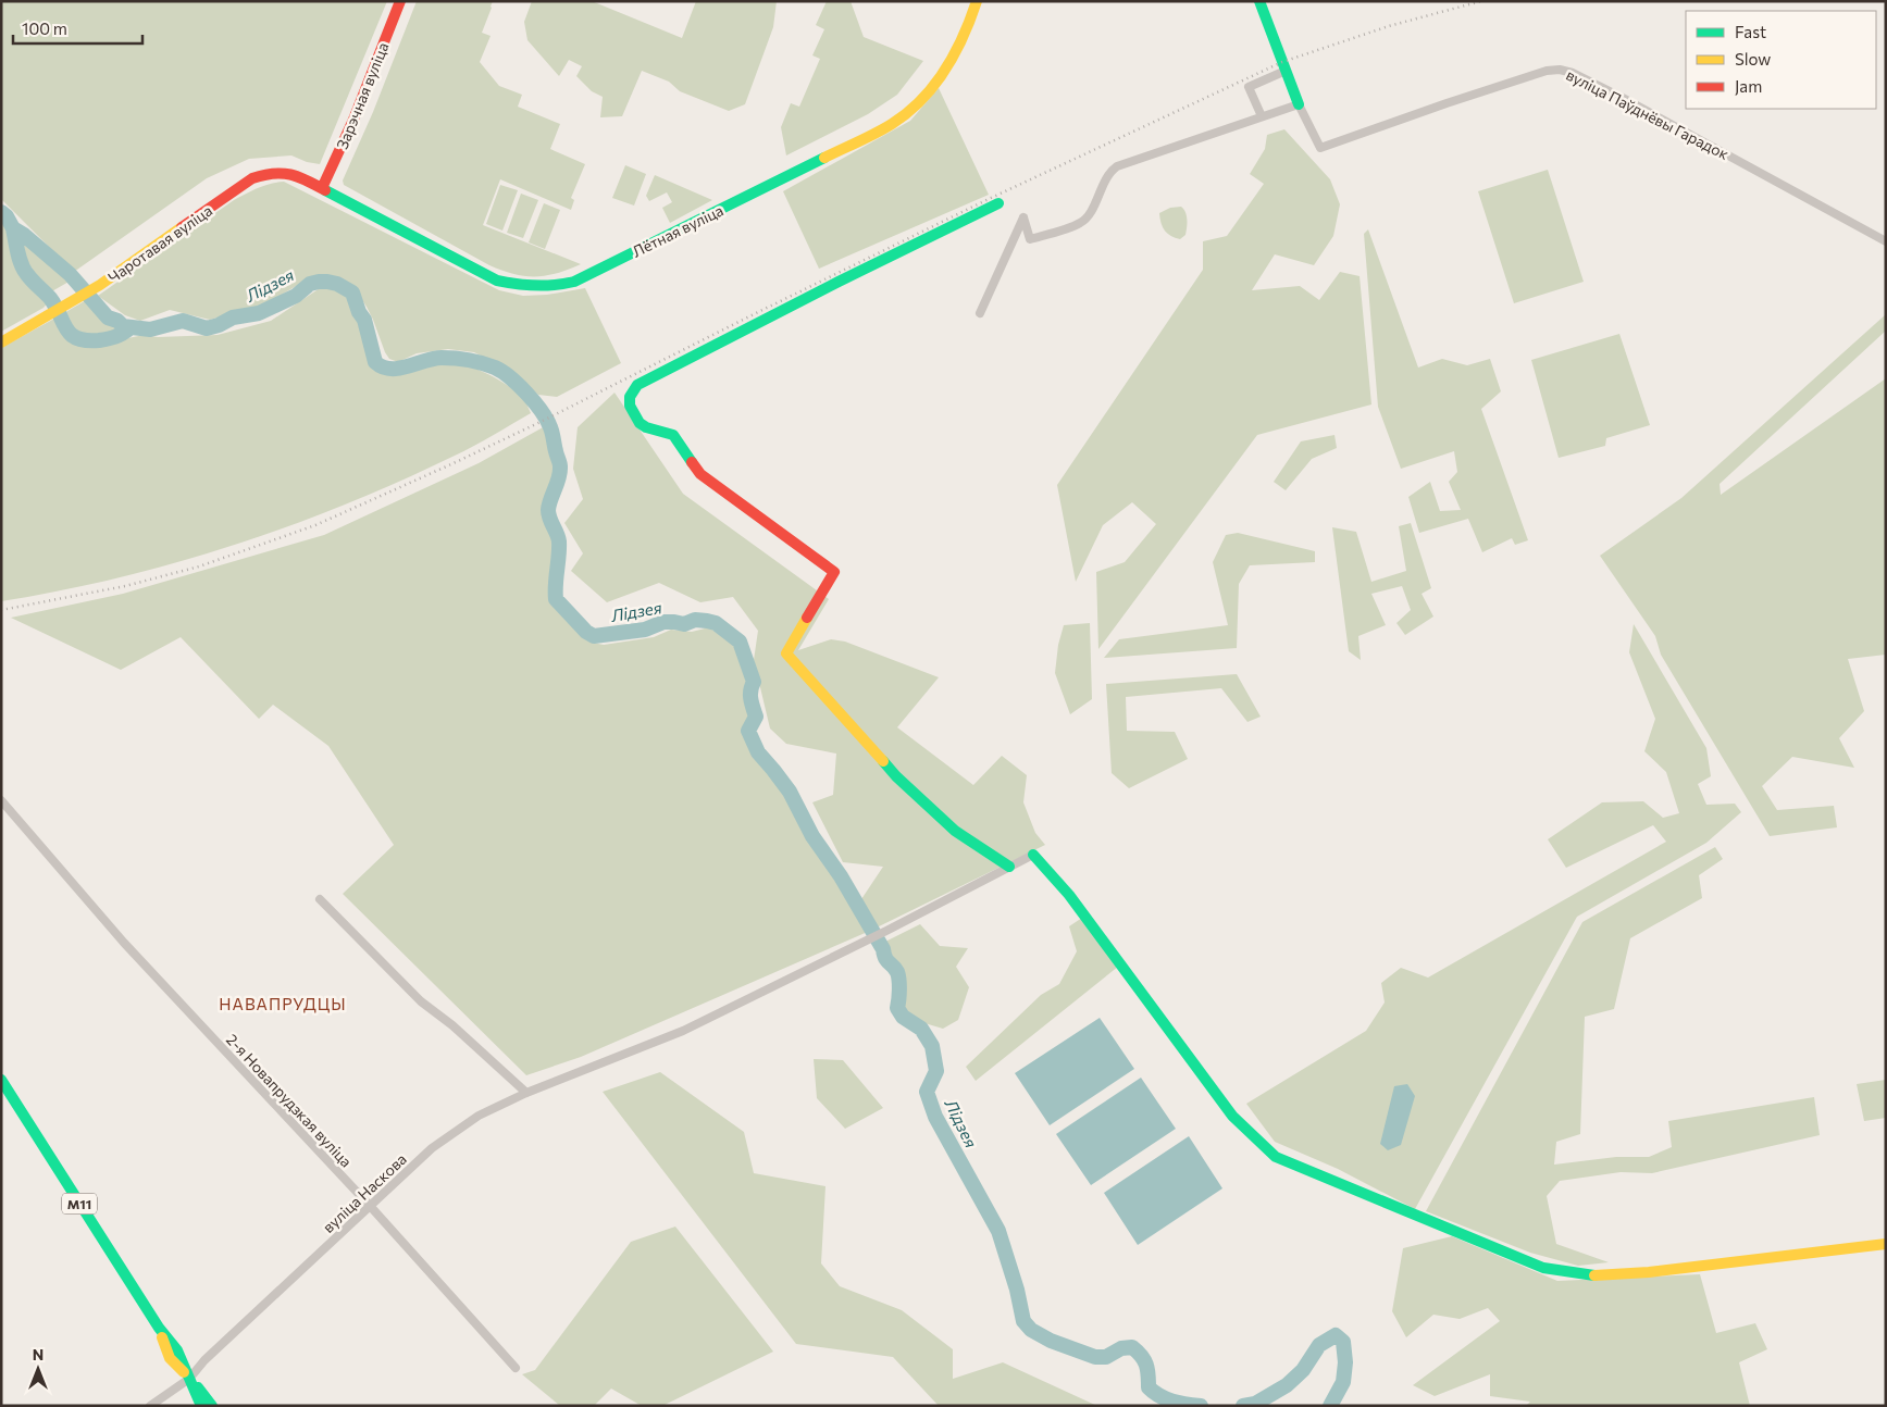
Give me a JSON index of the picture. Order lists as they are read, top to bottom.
{
  "streets": {
    "street": [
      "Зарэчная вуліца",
      "вуліца Паўднёвы Гарадок",
      "Лётная вуліца",
      "Чаротавая вуліца",
      "2-я Новапрудзкая вуліца",
      "вуліца Наскова",
      "М11"
    ]
  },
  "crossings": [
    ["Зарэчная вуліца", "Лётная вуліца"],
    ["Зарэчная вуліца", "Чаротавая вуліца"],
    ["Лётная вуліца", "Чаротавая вуліца"],
    ["2-я Новапрудзкая вуліца", "вуліца Наскова"],
    ["вуліца Наскова", "М11"]
  ],
  "districts": ["НАВАПРУДЦЫ"],
  "water": ["Лідзея"],
  "legend": ["Fast", "Slow", "Jam"],
  "scale_bar": "100 m",
  "north": "top"
}
